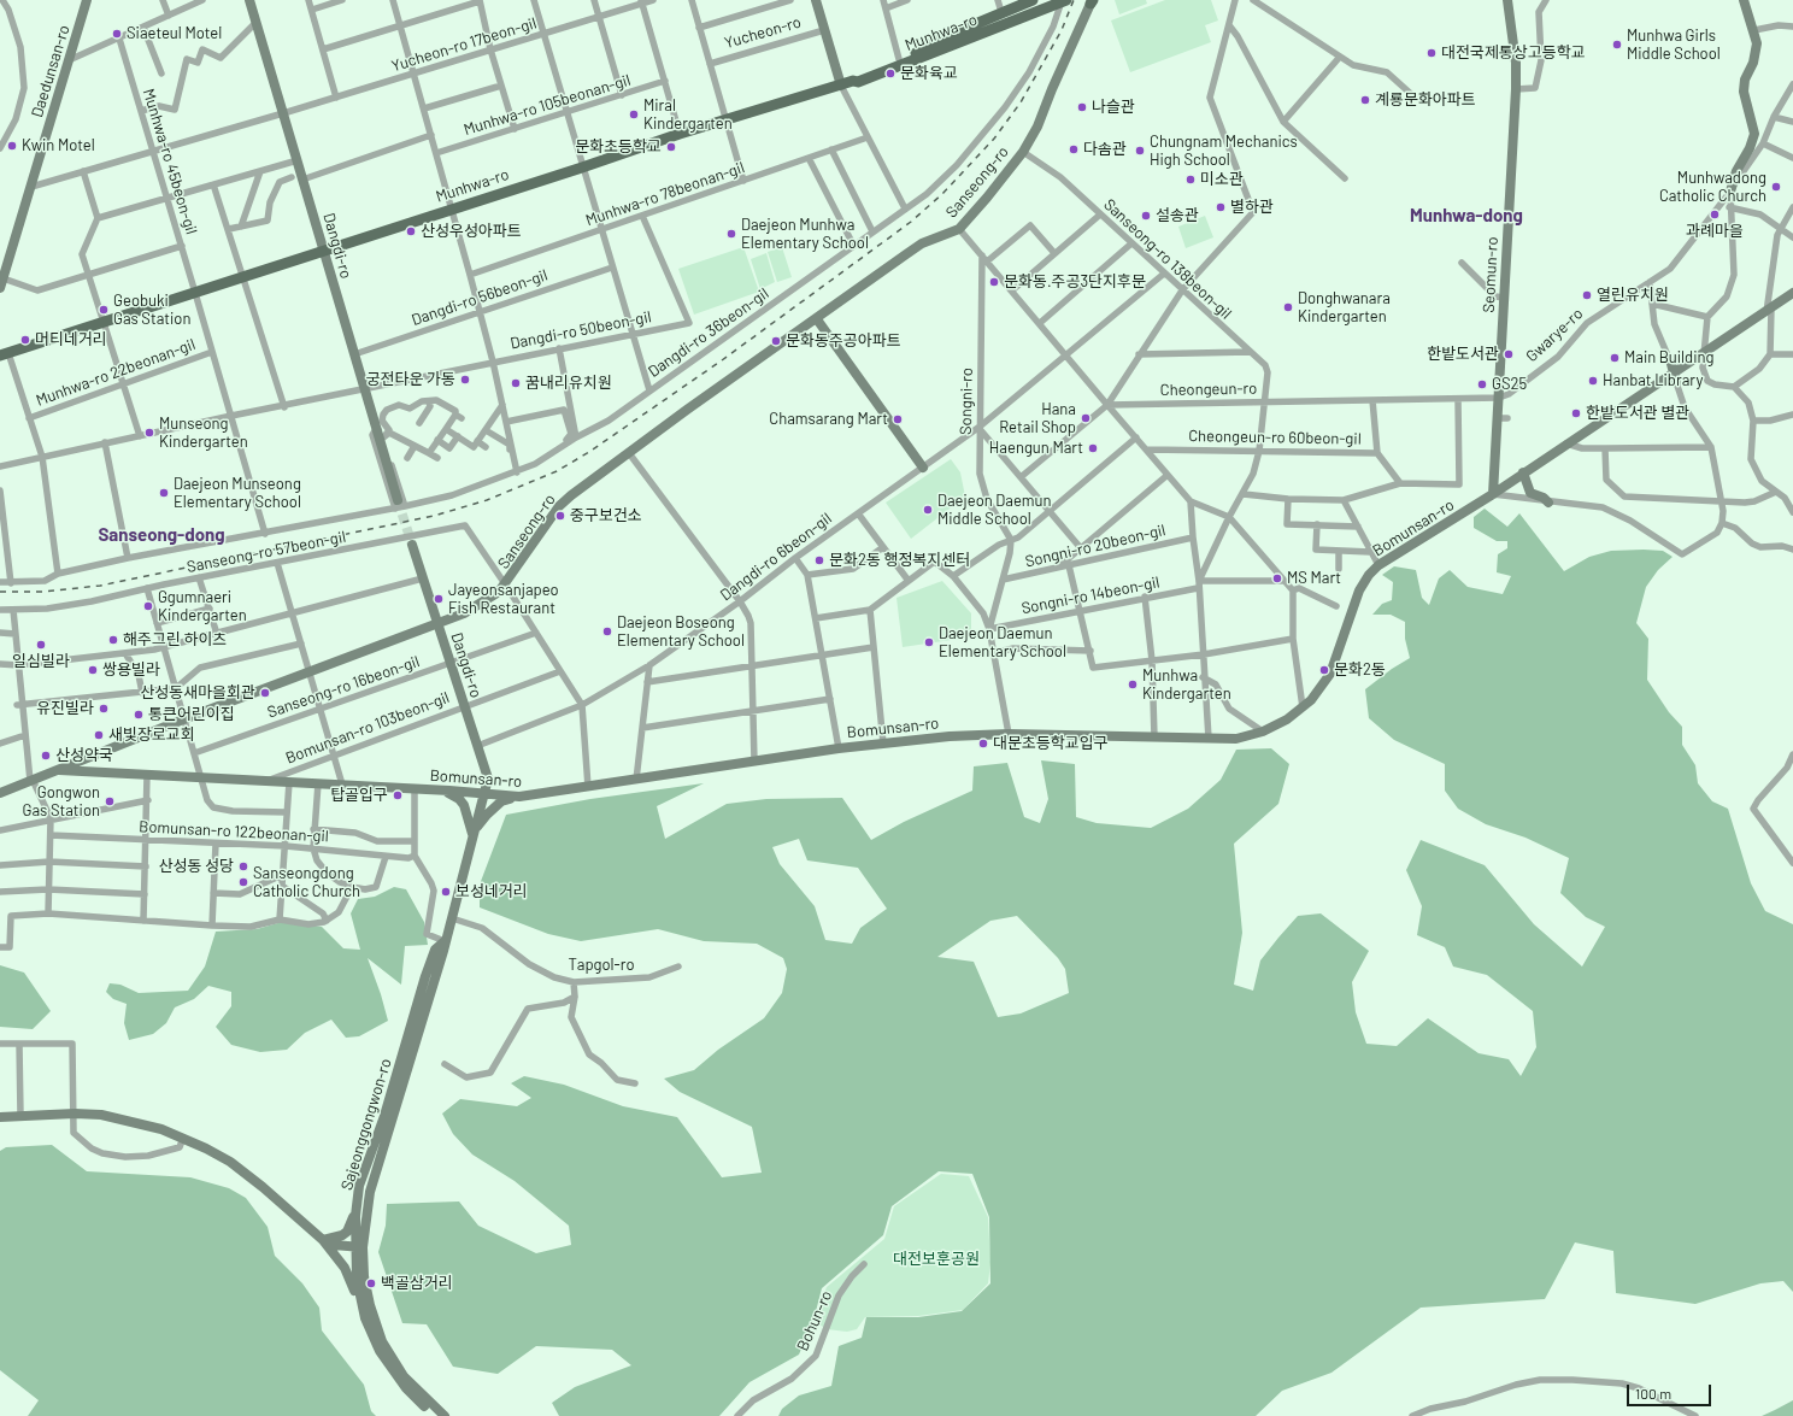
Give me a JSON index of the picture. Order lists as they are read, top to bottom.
{
  "streets": {
    "main road": [
      "Yucheon-ro",
      "Munhwa-ro",
      "Daedunsan-ro",
      "Sanseong-ro",
      "Dangdi-ro",
      "Seomun-ro",
      "Bomunsan-ro",
      "Sajeonggongwon-ro"
    ],
    "street": [
      "Yucheon-ro 17beon-gil",
      "Munhwa-ro 105beonan-gil",
      "Munhwa-ro 45beon-gil",
      "Munhwa-ro 78beonan-gil",
      "Sanseong-ro 138beon-gil",
      "Dangdi-ro 56beon-gil",
      "Dangdi-ro 50beon-gil",
      "Dangdi-ro 36beon-gil",
      "Gwarye-ro",
      "Munhwa-ro 22beonan-gil",
      "Cheongeun-ro",
      "Songni-ro",
      "Cheongeun-ro 60beon-gil",
      "Songni-ro 20beon-gil",
      "Sanseong-ro 57beon-gil",
      "Dangdi-ro 6beon-gil",
      "Songni-ro 14beon-gil",
      "Sanseong-ro 16beon-gil",
      "Bomunsan-ro 103beon-gil",
      "Bomunsan-ro 122beonan-gil",
      "Tapgol-ro",
      "Bohun-ro"
    ]
  },
  "crossings": [
    ["Yucheon-ro", "Munhwa-ro"],
    ["Munhwa-ro", "Munhwa-ro 45beon-gil"],
    ["Munhwa-ro", "Dangdi-ro"],
    ["Munhwa-ro", "Dangdi-ro 36beon-gil"],
    ["Yucheon-ro 17beon-gil", "Daedunsan-ro"],
    ["Yucheon-ro 17beon-gil", "Munhwa-ro 45beon-gil"],
    ["Yucheon-ro 17beon-gil", "Dangdi-ro"],
    ["Munhwa-ro 45beon-gil", "Dangdi-ro 50beon-gil"],
    ["Munhwa-ro 45beon-gil", "Dangdi-ro 36beon-gil"],
    ["Munhwa-ro 45beon-gil", "Munhwa-ro 22beonan-gil"],
    ["Sanseong-ro", "Dangdi-ro"],
    ["Sanseong-ro", "Sanseong-ro 138beon-gil"],
    ["Sanseong-ro", "Bomunsan-ro"],
    ["Sanseong-ro", "Sanseong-ro 57beon-gil"],
    ["Munhwa-ro 78beonan-gil", "Dangdi-ro 50beon-gil"],
    ["Dangdi-ro", "Dangdi-ro 56beon-gil"],
    ["Dangdi-ro", "Dangdi-ro 50beon-gil"],
    ["Dangdi-ro", "Dangdi-ro 36beon-gil"],
    ["Dangdi-ro", "Bomunsan-ro"],
    ["Dangdi-ro", "Sanseong-ro 57beon-gil"],
    ["Dangdi-ro", "Dangdi-ro 6beon-gil"],
    ["Dangdi-ro", "Sanseong-ro 16beon-gil"],
    ["Dangdi-ro", "Bomunsan-ro 103beon-gil"],
    ["Dangdi-ro", "Sajeonggongwon-ro"],
    ["Sanseong-ro 138beon-gil", "Cheongeun-ro"],
    ["Sanseong-ro 138beon-gil", "Cheongeun-ro 60beon-gil"],
    ["Sanseong-ro 138beon-gil", "Dangdi-ro 6beon-gil"],
    ["Sanseong-ro 138beon-gil", "Songni-ro 14beon-gil"],
    ["Seomun-ro", "Gwarye-ro"],
    ["Seomun-ro", "Cheongeun-ro"],
    ["Seomun-ro", "Bomunsan-ro"],
    ["Gwarye-ro", "Cheongeun-ro"],
    ["Cheongeun-ro", "Cheongeun-ro 60beon-gil"],
    ["Songni-ro", "Dangdi-ro 6beon-gil"],
    ["Bomunsan-ro", "Bomunsan-ro 103beon-gil"],
    ["Bomunsan-ro", "Sajeonggongwon-ro"],
    ["Tapgol-ro", "Sajeonggongwon-ro"]
  ],
  "districts": ["Munhwa-dong", "Sanseong-dong"],
  "parks": ["대전보훈공원"],
  "places": [
    "Siaeteul Motel",
    "Munhwa Girls Middle School",
    "대전국제통상고등학교",
    "문화육교",
    "계룡문화아파트",
    "나슬관",
    "Miral Kindergarten",
    "Kwin Motel",
    "문화초등학교",
    "다솜관",
    "Chungnam Mechanics High School",
    "미소관",
    "Munhwadong Catholic Church",
    "별하관",
    "과례마을",
    "설송관",
    "산성우성아파트",
    "Daejeon Munhwa Elementary School",
    "문화동.주공3단지후문",
    "열린유치원",
    "Donghwanara Kindergarten",
    "Geobuki Gas Station",
    "머티네거리",
    "문화동주공아파트",
    "한밭도서관",
    "Main Building",
    "궁전타운 가동",
    "Hanbat Library",
    "꿈내리유치원",
    "GS25",
    "한밭도서관 별관",
    "Hana Retail Shop",
    "Chamsarang Mart",
    "Munseong Kindergarten",
    "Haengun Mart",
    "Daejeon Munseong Elementary School",
    "Daejeon Daemun Middle School",
    "중구보건소",
    "문화2동 행정복지센터",
    "MS Mart",
    "Jayeonsanjapeo Fish Restaurant",
    "Ggumnaeri Kindergarten",
    "Daejeon Boseong Elementary School",
    "해주그린 하이츠",
    "Daejeon Daemun Elementary School",
    "일심빌라",
    "쌍용빌라",
    "문화2동",
    "Munhwa Kindergarten",
    "산성동새마을회관",
    "유진빌라",
    "통큰어린이집",
    "새빛장로교회",
    "대문초등학교입구",
    "산성약국",
    "탑골입구",
    "Gongwon Gas Station",
    "산성동 성당",
    "Sanseongdong Catholic Church",
    "보성네거리",
    "백골삼거리"
  ],
  "scale_bar": "100 m"
}
